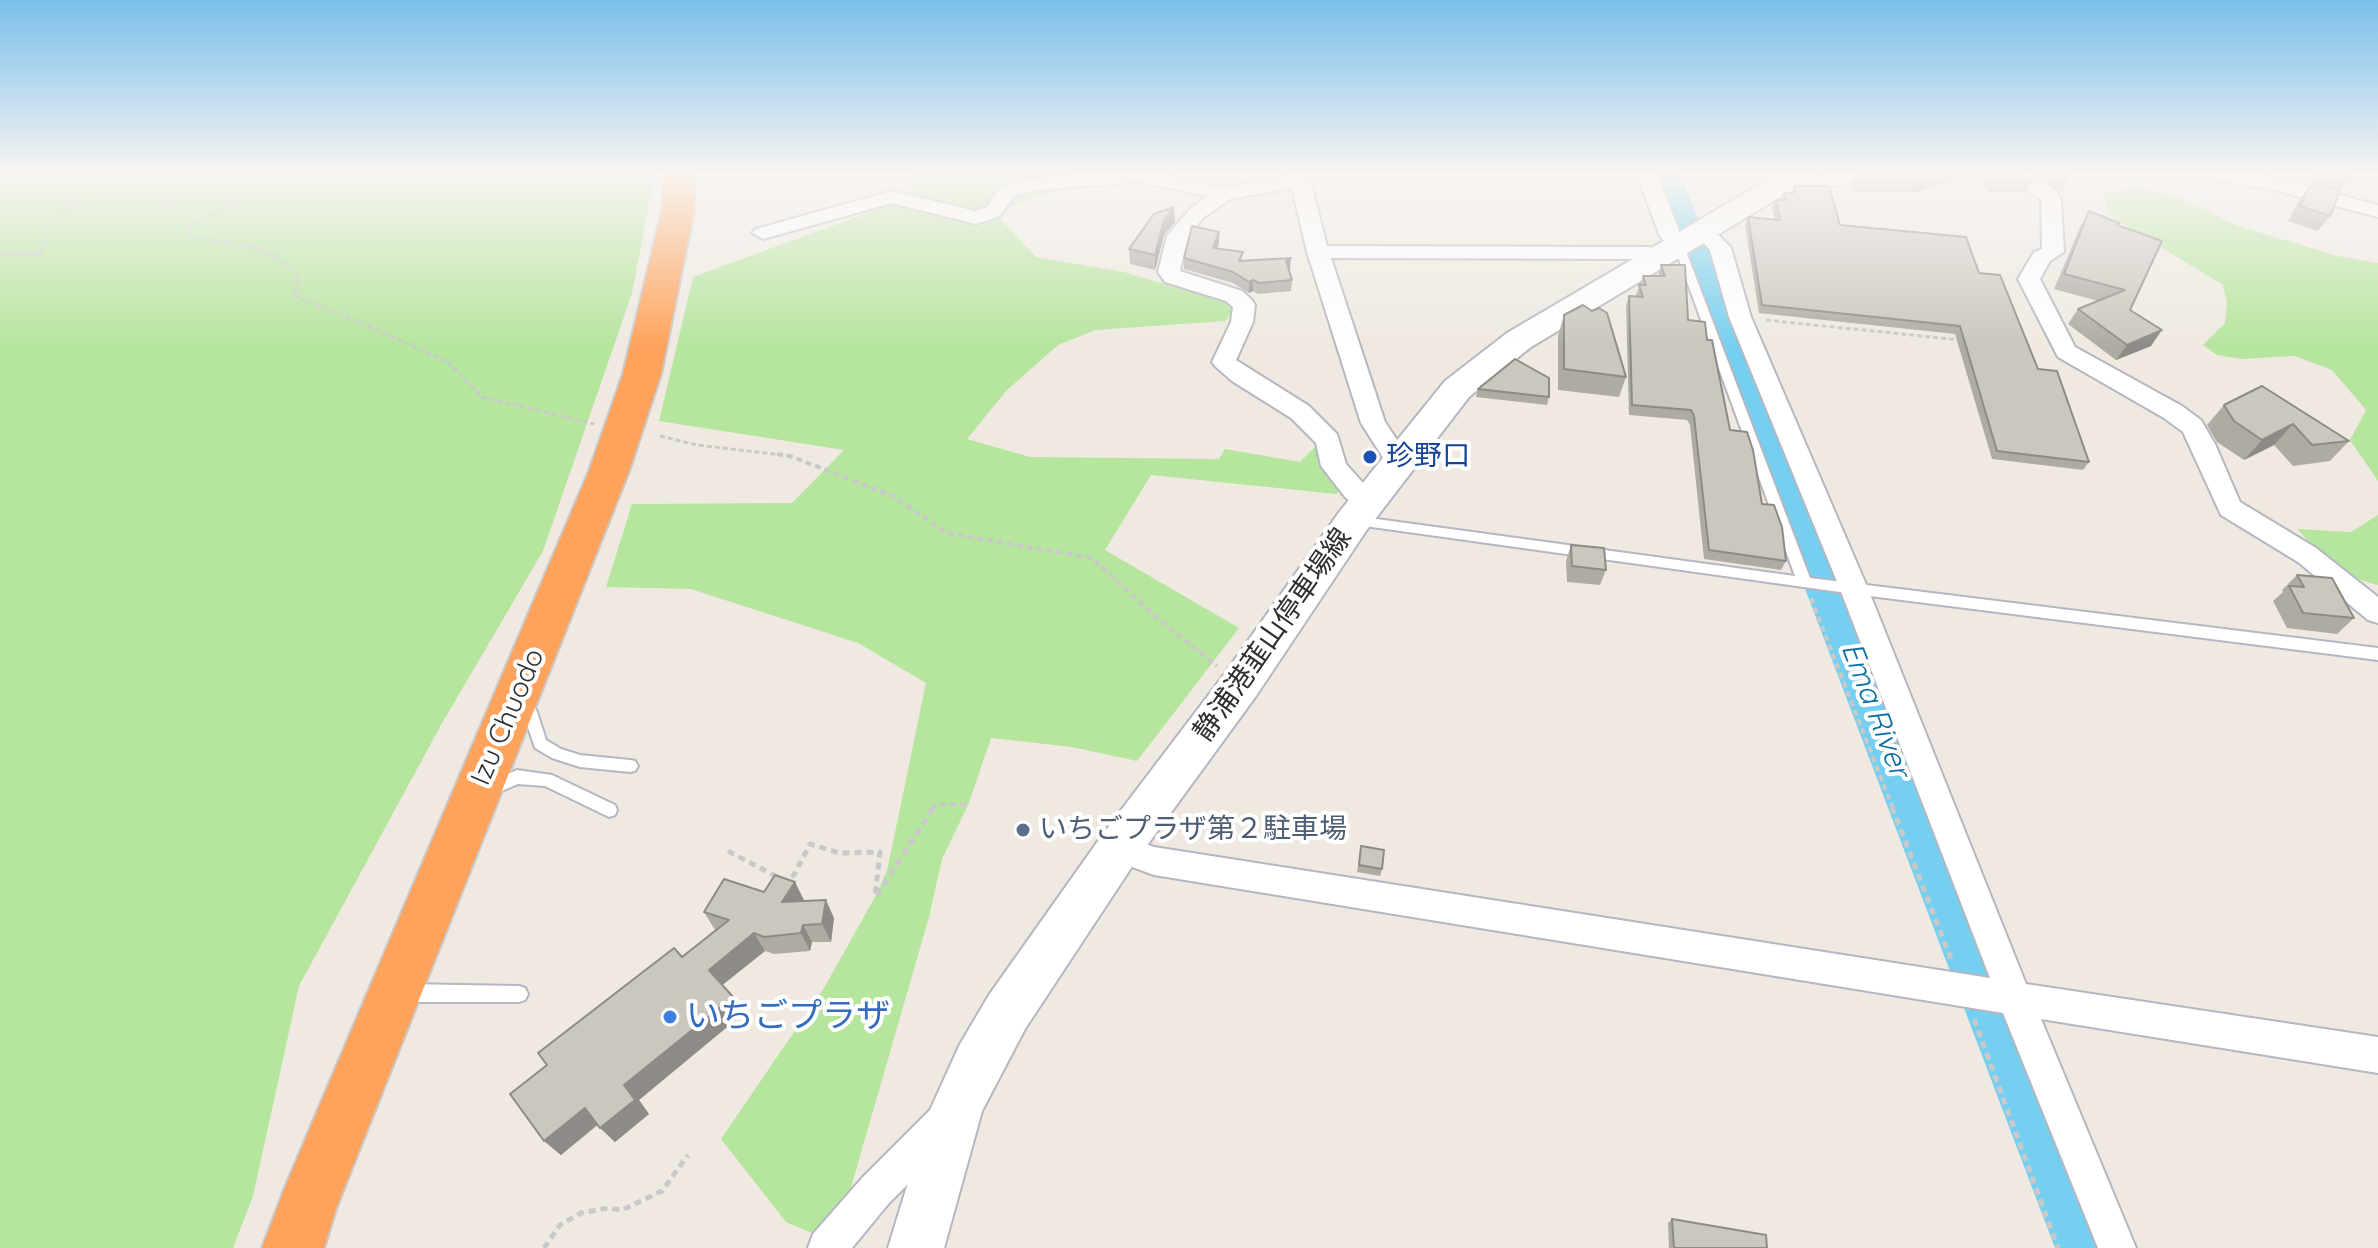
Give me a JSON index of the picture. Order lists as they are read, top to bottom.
{
  "streets": {
    "highway": ["Izu Chuodo"],
    "main road": ["静浦港韮山停車場線"]
  },
  "water": ["Ema River"],
  "places": ["珍野口", "いちごプラザ第２駐車場", "いちごプラザ"]
}
